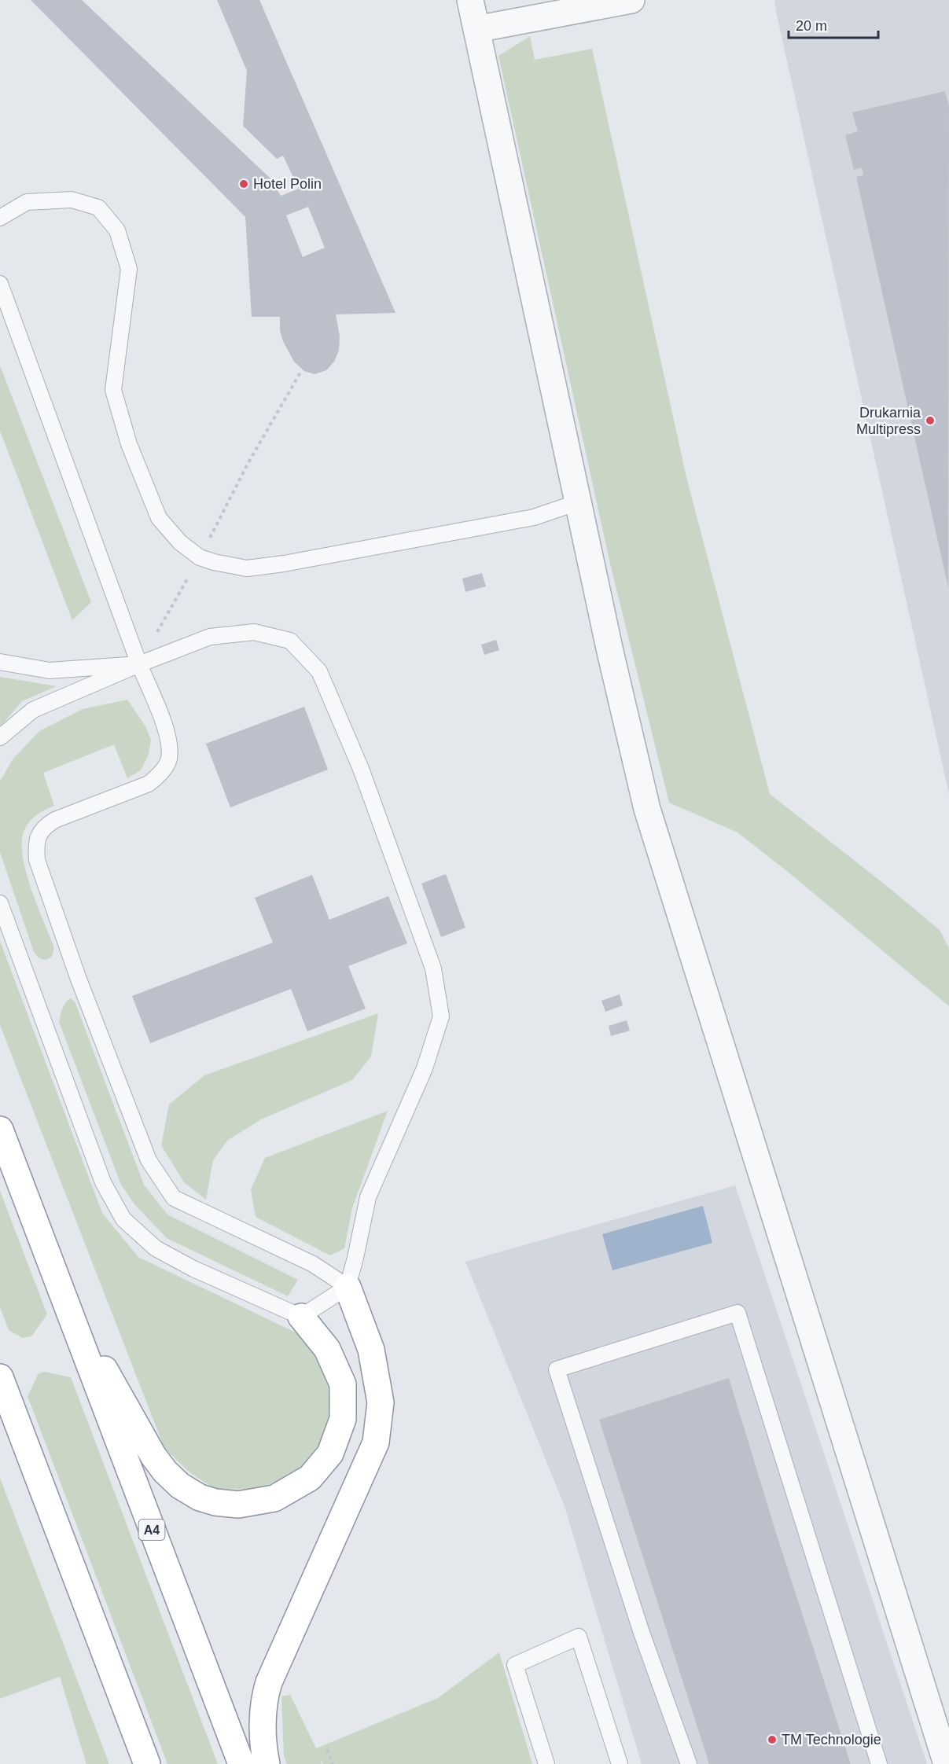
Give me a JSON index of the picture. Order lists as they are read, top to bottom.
{
  "streets": {
    "highway": ["A4"]
  },
  "places": ["Hotel Polin", "Drukarnia Multipress", "TM Technologie"],
  "scale_bar": "20 m"
}
